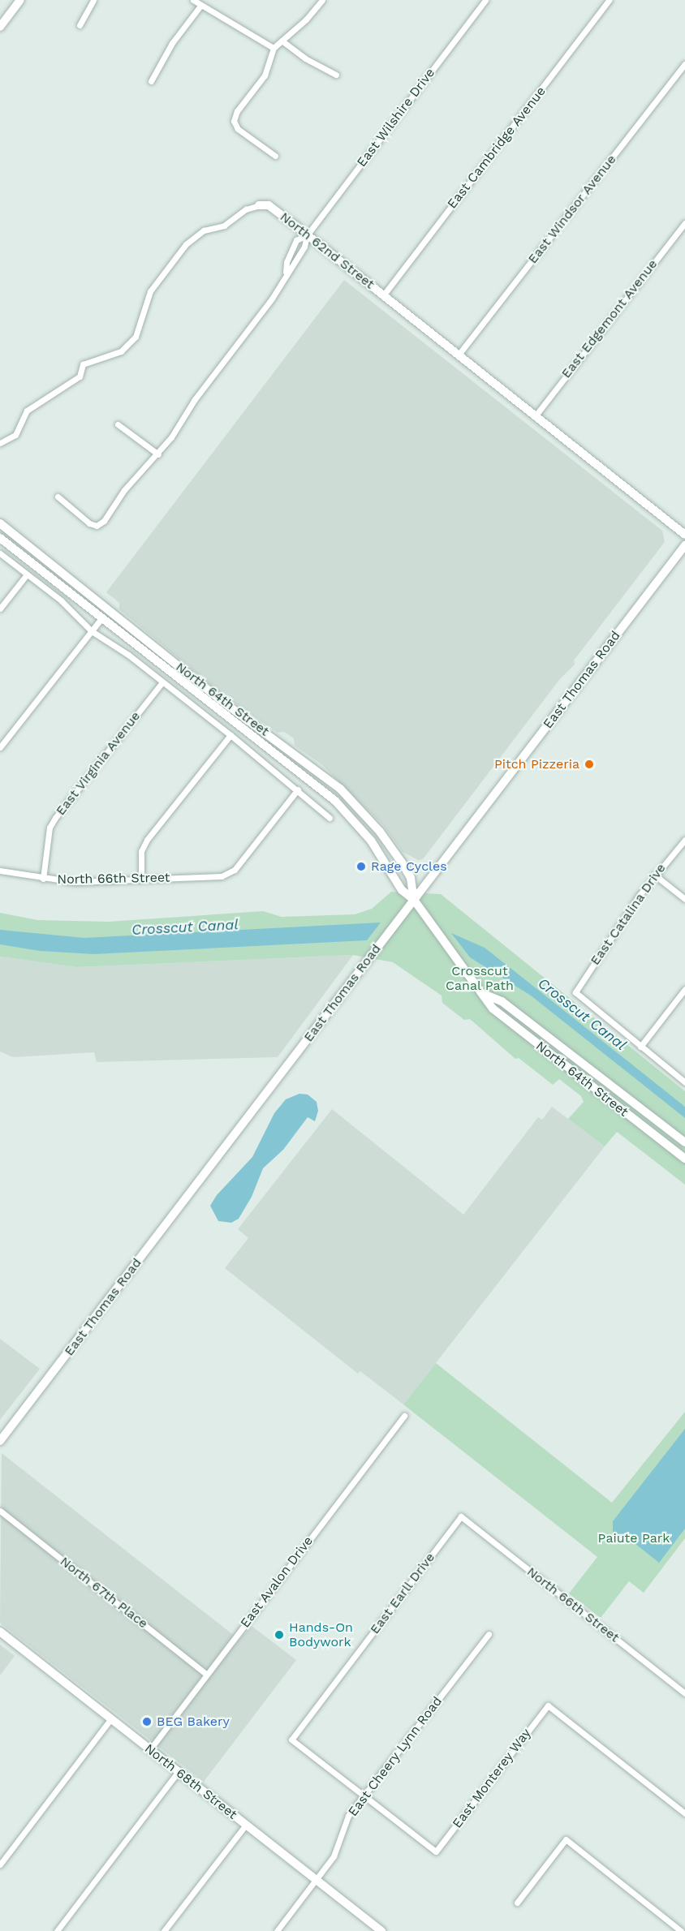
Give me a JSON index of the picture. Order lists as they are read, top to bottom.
{
  "streets": {
    "main road": [
      "North 62nd Street",
      "East Thomas Road",
      "North 64th Street",
      "North 68th Street"
    ],
    "street": [
      "East Wilshire Drive",
      "East Cambridge Avenue",
      "East Windsor Avenue",
      "East Edgemont Avenue",
      "East Virginia Avenue",
      "North 66th Street",
      "East Catalina Drive",
      "East Avalon Drive",
      "North 67th Place",
      "East Earll Drive",
      "East Cheery Lynn Road",
      "East Monterey Way"
    ]
  },
  "crossings": [
    ["East Wilshire Drive", "North 62nd Street"],
    ["East Cambridge Avenue", "North 62nd Street"],
    ["East Windsor Avenue", "North 62nd Street"],
    ["North 62nd Street", "East Edgemont Avenue"],
    ["East Thomas Road", "North 64th Street"],
    ["North 64th Street", "East Virginia Avenue"],
    ["North 64th Street", "North 66th Street"],
    ["East Virginia Avenue", "North 66th Street"],
    ["North 66th Street", "East Earll Drive"],
    ["East Avalon Drive", "North 67th Place"],
    ["East Avalon Drive", "North 68th Street"],
    ["East Earll Drive", "East Cheery Lynn Road"],
    ["East Earll Drive", "East Monterey Way"],
    ["East Cheery Lynn Road", "East Monterey Way"],
    ["East Cheery Lynn Road", "North 68th Street"]
  ],
  "water": ["Crosscut Canal"],
  "parks": ["Crosscut Canal Path", "Paiute Park"],
  "places": [
    "Pitch Pizzeria",
    "Rage Cycles",
    "Hands-On Bodywork",
    "BEG Bakery"
  ]
}
